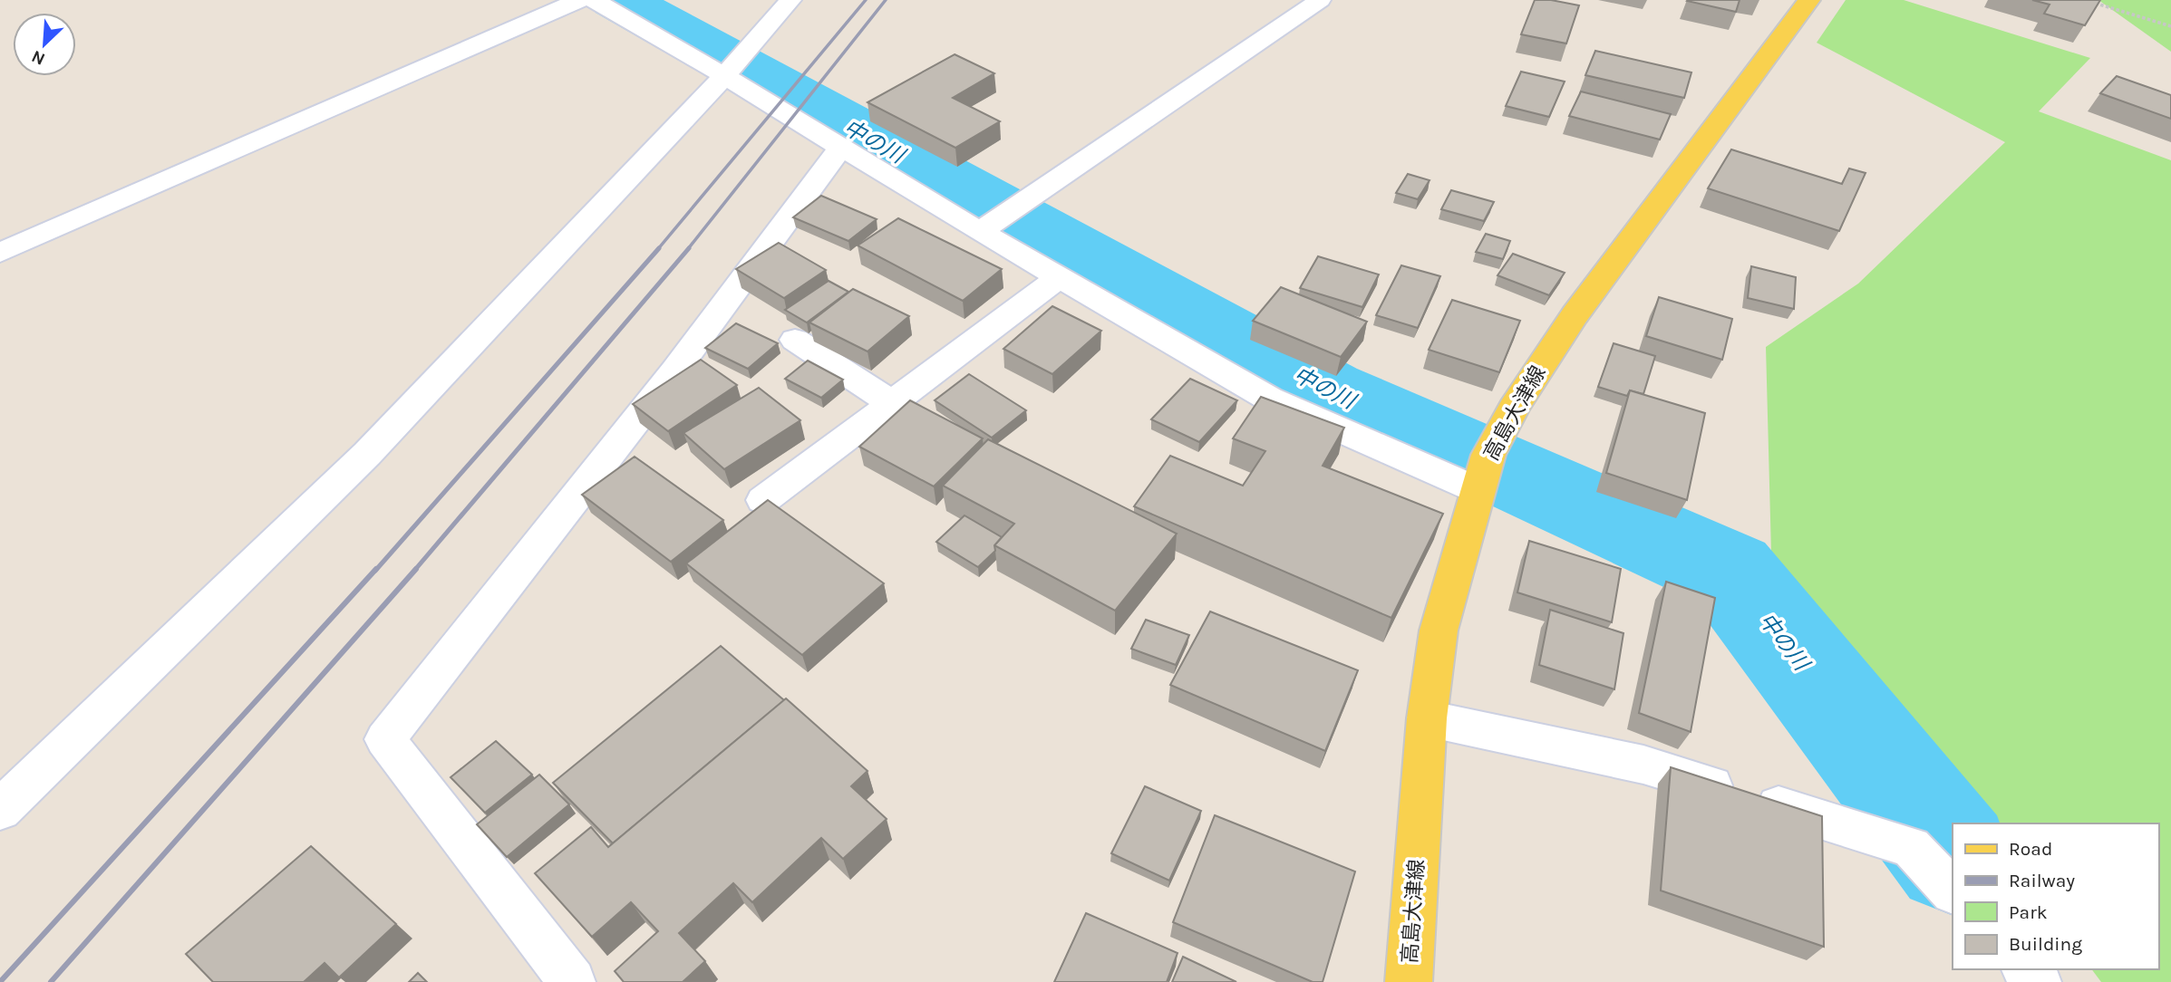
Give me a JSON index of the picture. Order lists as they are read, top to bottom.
{
  "streets": {
    "main road": ["高島大津線"]
  },
  "water": ["中の川"],
  "legend": [
    "Road",
    "Railway",
    "Park",
    "Building"
  ],
  "north": "bottom left"
}
